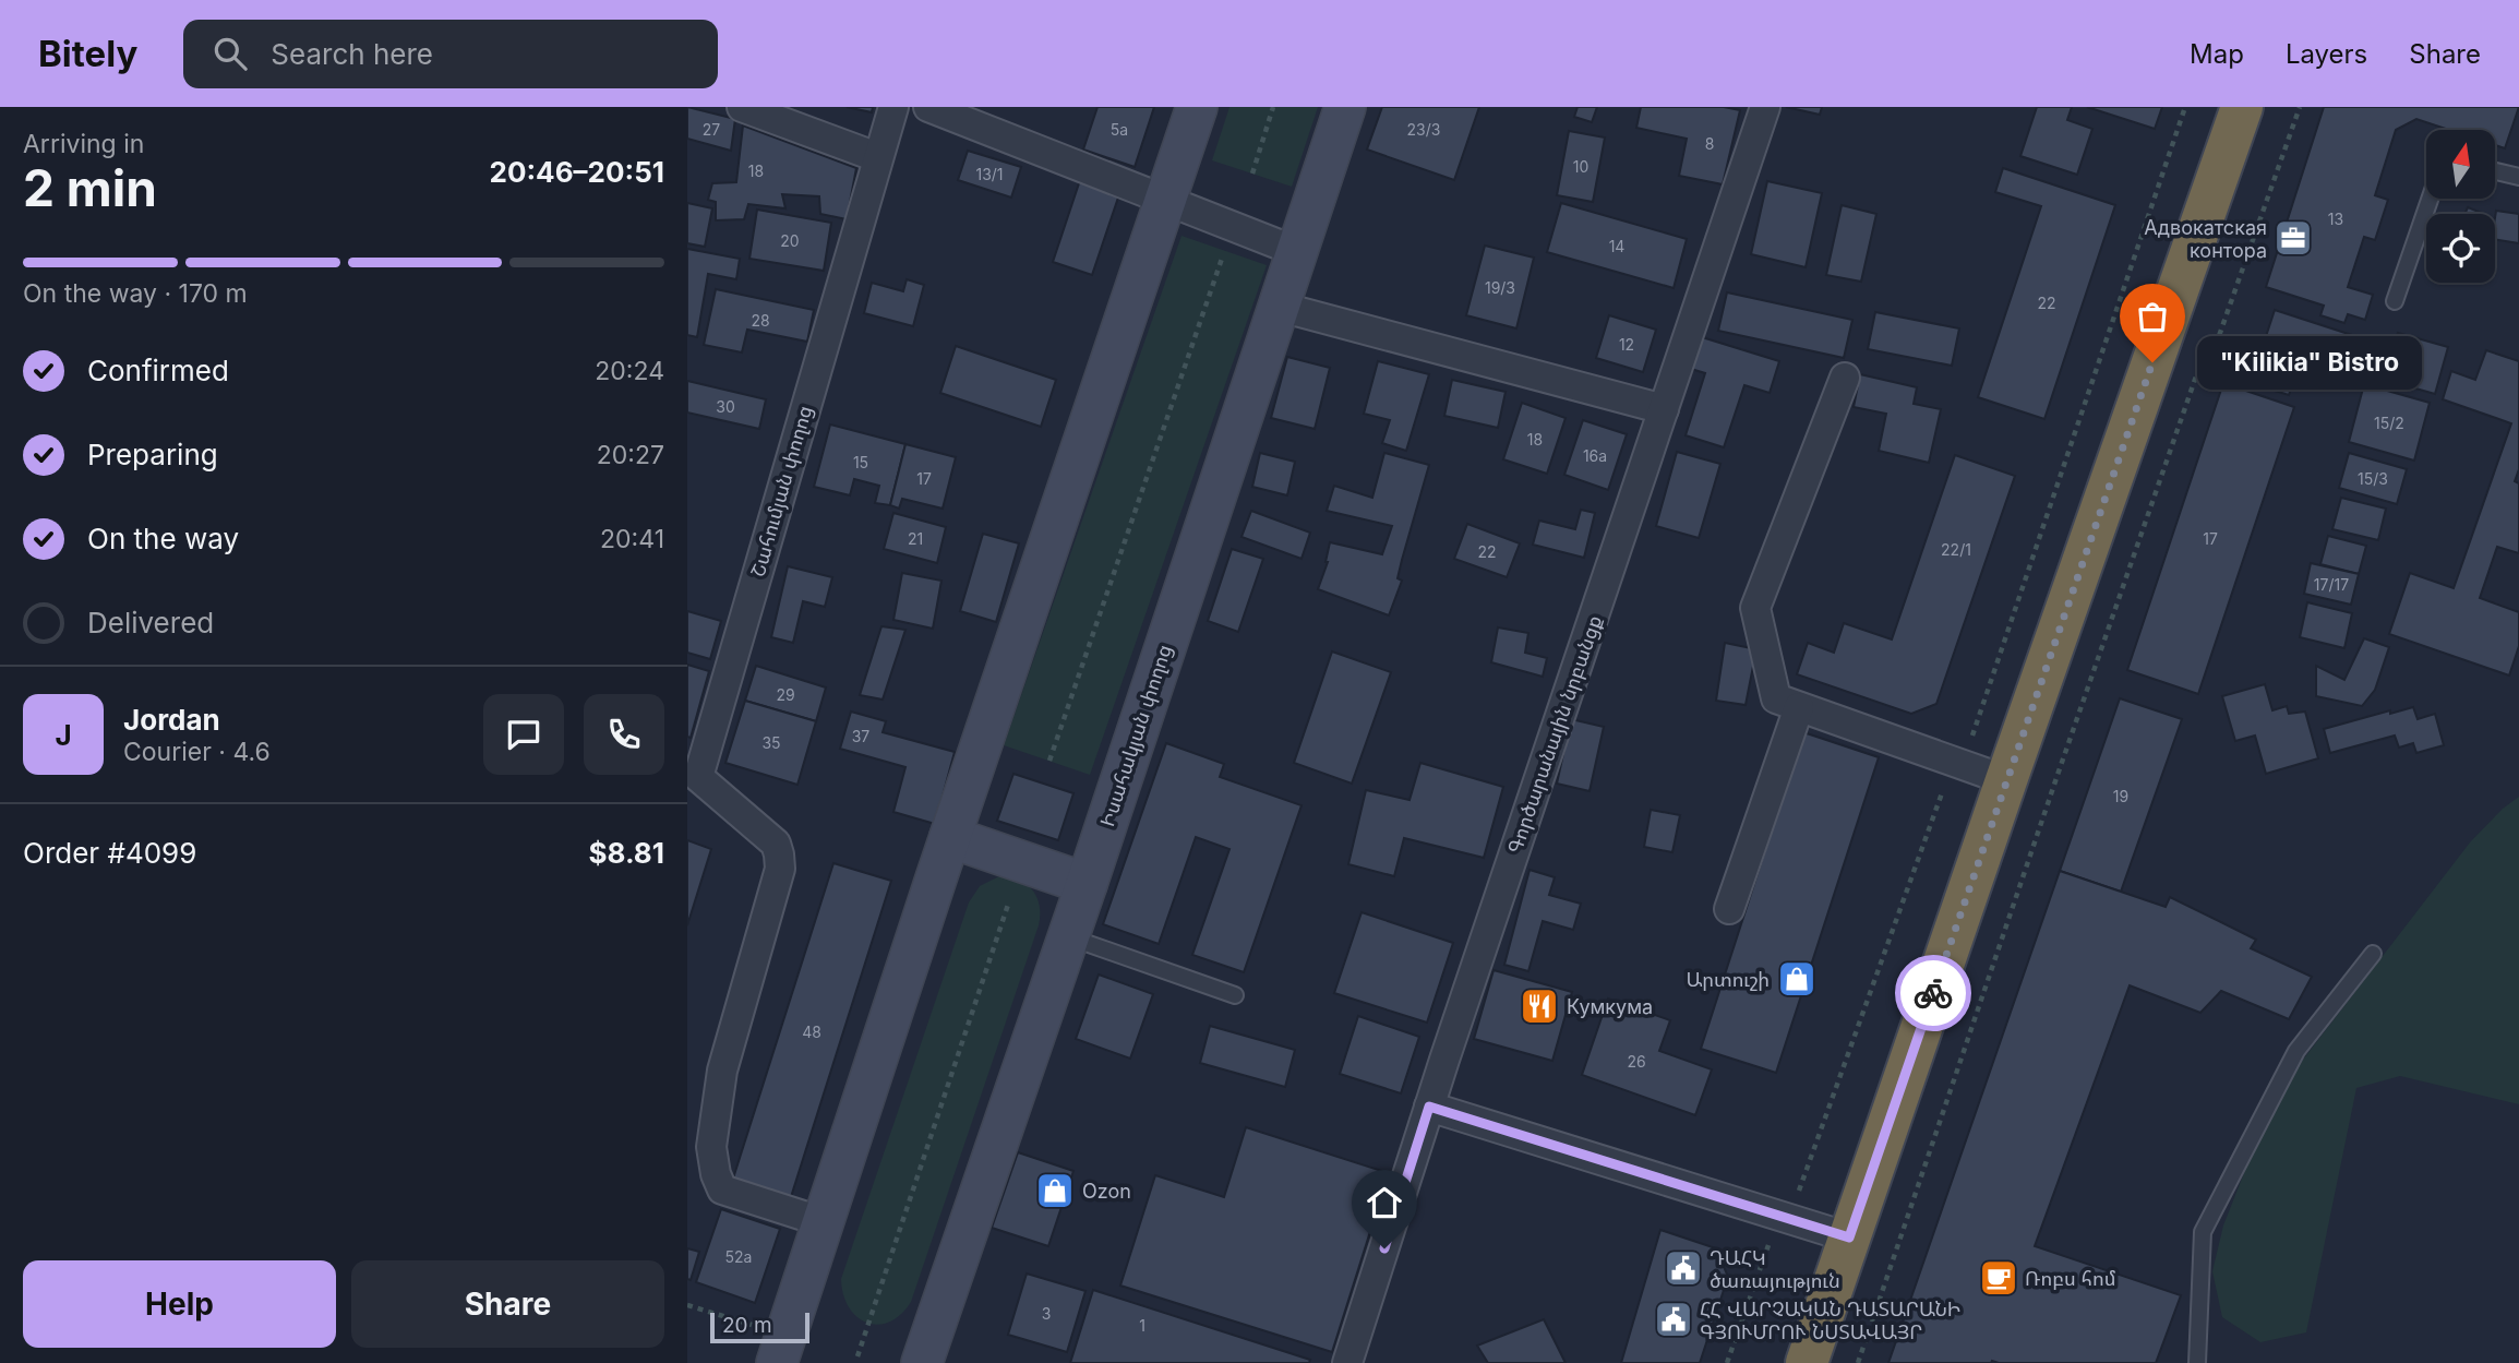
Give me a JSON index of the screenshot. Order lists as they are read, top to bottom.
{
  "streets": {
    "street": ["Շահումյան փողոց", "Գործարանային նրբանցք", "Իսահակյան փողոց"]
  },
  "places": {
    "office": ["Адвокатская контора"],
    "other": ["\"Kilikia\" Bistro"],
    "shop": ["Արտուշի", "Ozon"],
    "restaurant": ["Кумкума"],
    "public building": ["ԴԱՀԿ ծառայություն", "ՀՀ ՎԱՐՉԱԿԱՆ ԴԱՏԱՐԱՆԻ ԳՅՈՒՄՐՈՒ ՆՍՏԱՎԱՅՐ"],
    "cafe": ["Ռոբս հոմ"]
  },
  "house_numbers": [
    "27",
    "5a",
    "23/3",
    "8",
    "10",
    "18",
    "13/1",
    "13",
    "20",
    "14",
    "19/3",
    "22",
    "28",
    "12",
    "30",
    "15/2",
    "18",
    "16a",
    "15",
    "17",
    "15/3",
    "21",
    "17",
    "22/1",
    "22",
    "17/17",
    "29",
    "37",
    "35",
    "19",
    "48",
    "26",
    "52a",
    "3",
    "1"
  ],
  "scale_bar": "20 m",
  "north": "top",
  "page": {
    "header": "Bitely",
    "search": "Search here",
    "nav": ["Map", "Layers", "Share"],
    "heading": ["2 min", "Arriving in", "20:46–20:51"],
    "panel": [
      "Jordan",
      "Courier · 4.6",
      "Order #4099",
      "$8.81"
    ],
    "bar": "On the way · 170 m",
    "list": [
      ["Confirmed", "20:24"],
      ["Preparing", "20:27"],
      ["On the way", "20:41"],
      "Delivered"
    ],
    "bubble": "\"Kilikia\" Bistro",
    "round": "J",
    "buttons": ["Help", "Share"],
    "scale": "20 m"
  }
}
